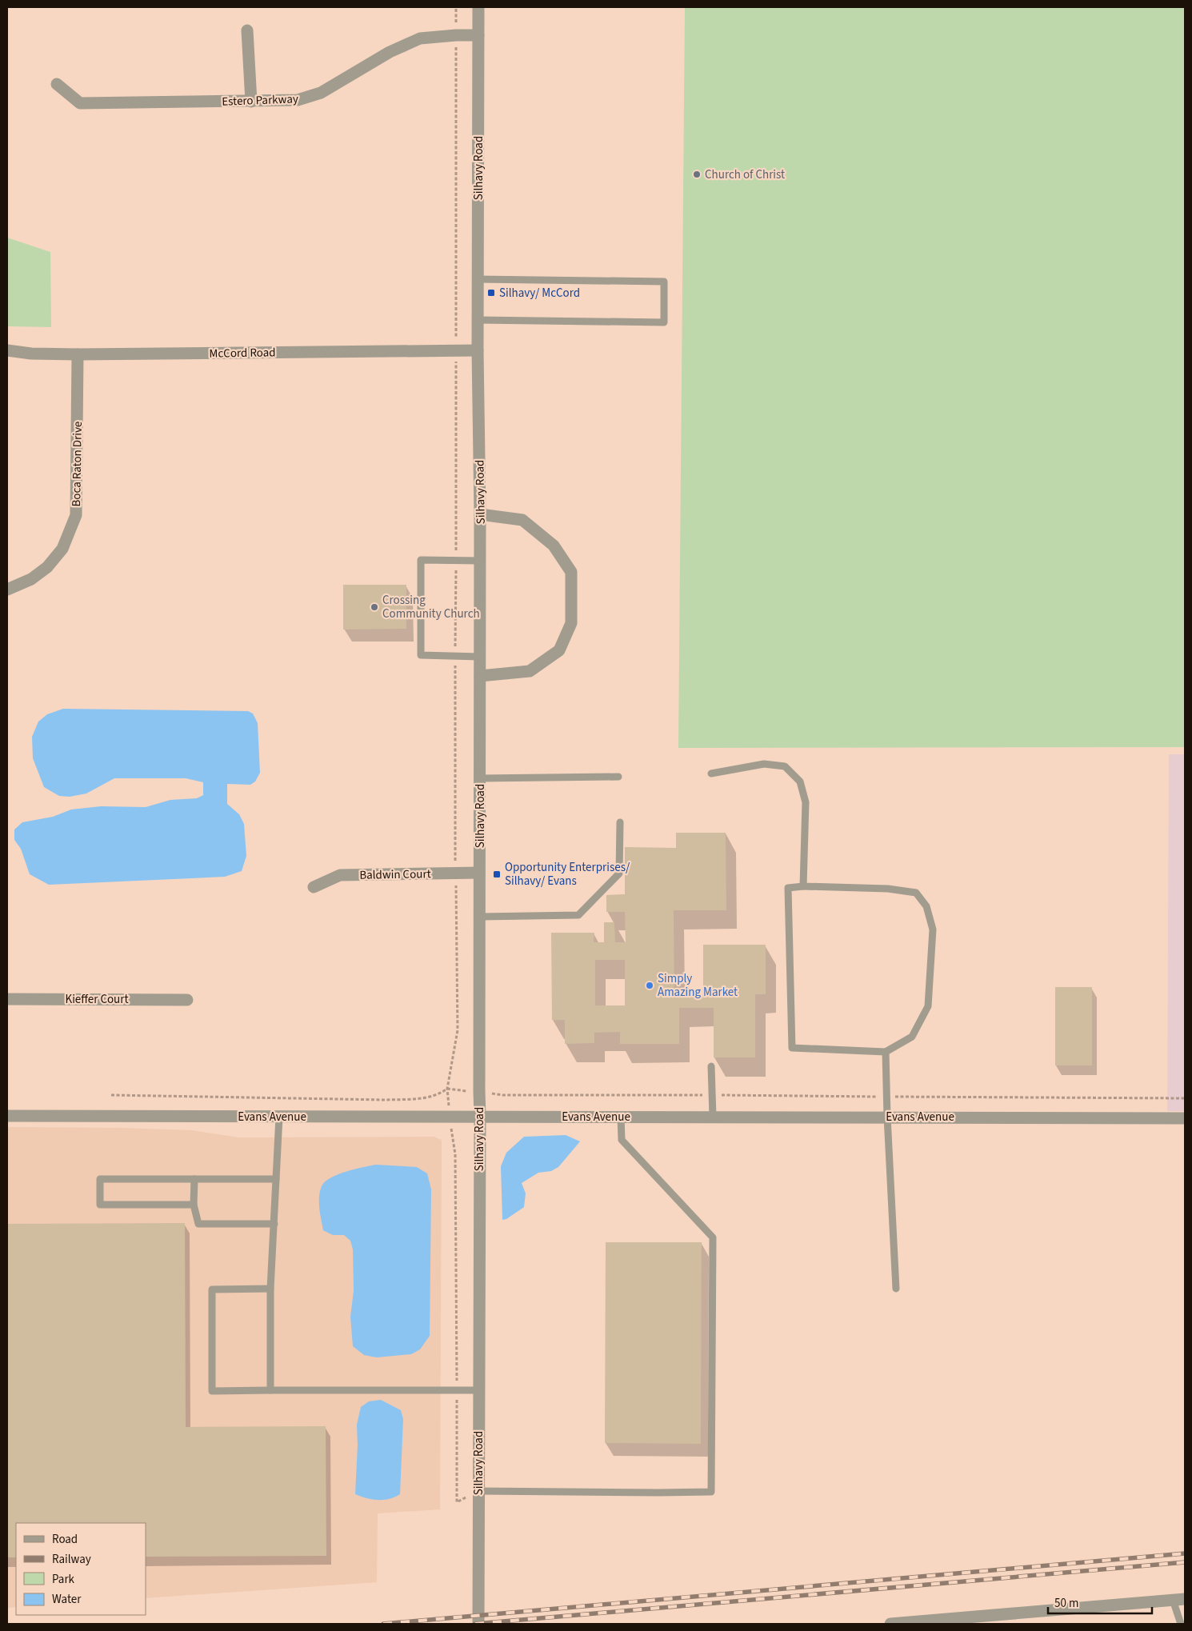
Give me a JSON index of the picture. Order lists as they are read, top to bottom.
{
  "streets": {
    "street": [
      "Estero Parkway",
      "Silhavy Road",
      "McCord Road",
      "Boca Raton Drive",
      "Baldwin Court",
      "Kieffer Court",
      "Evans Avenue"
    ]
  },
  "crossings": [
    ["Estero Parkway", "Silhavy Road"],
    ["Silhavy Road", "McCord Road"],
    ["Silhavy Road", "Baldwin Court"],
    ["Silhavy Road", "Evans Avenue"],
    ["McCord Road", "Boca Raton Drive"]
  ],
  "places": {
    "other": ["Church of Christ", "Crossing Community Church", "Simply Amazing Market"],
    "transit": ["Silhavy/ McCord", "Opportunity Enterprises/ Silhavy/ Evans"]
  },
  "legend": [
    "Road",
    "Railway",
    "Park",
    "Water"
  ],
  "scale_bar": "50 m"
}
